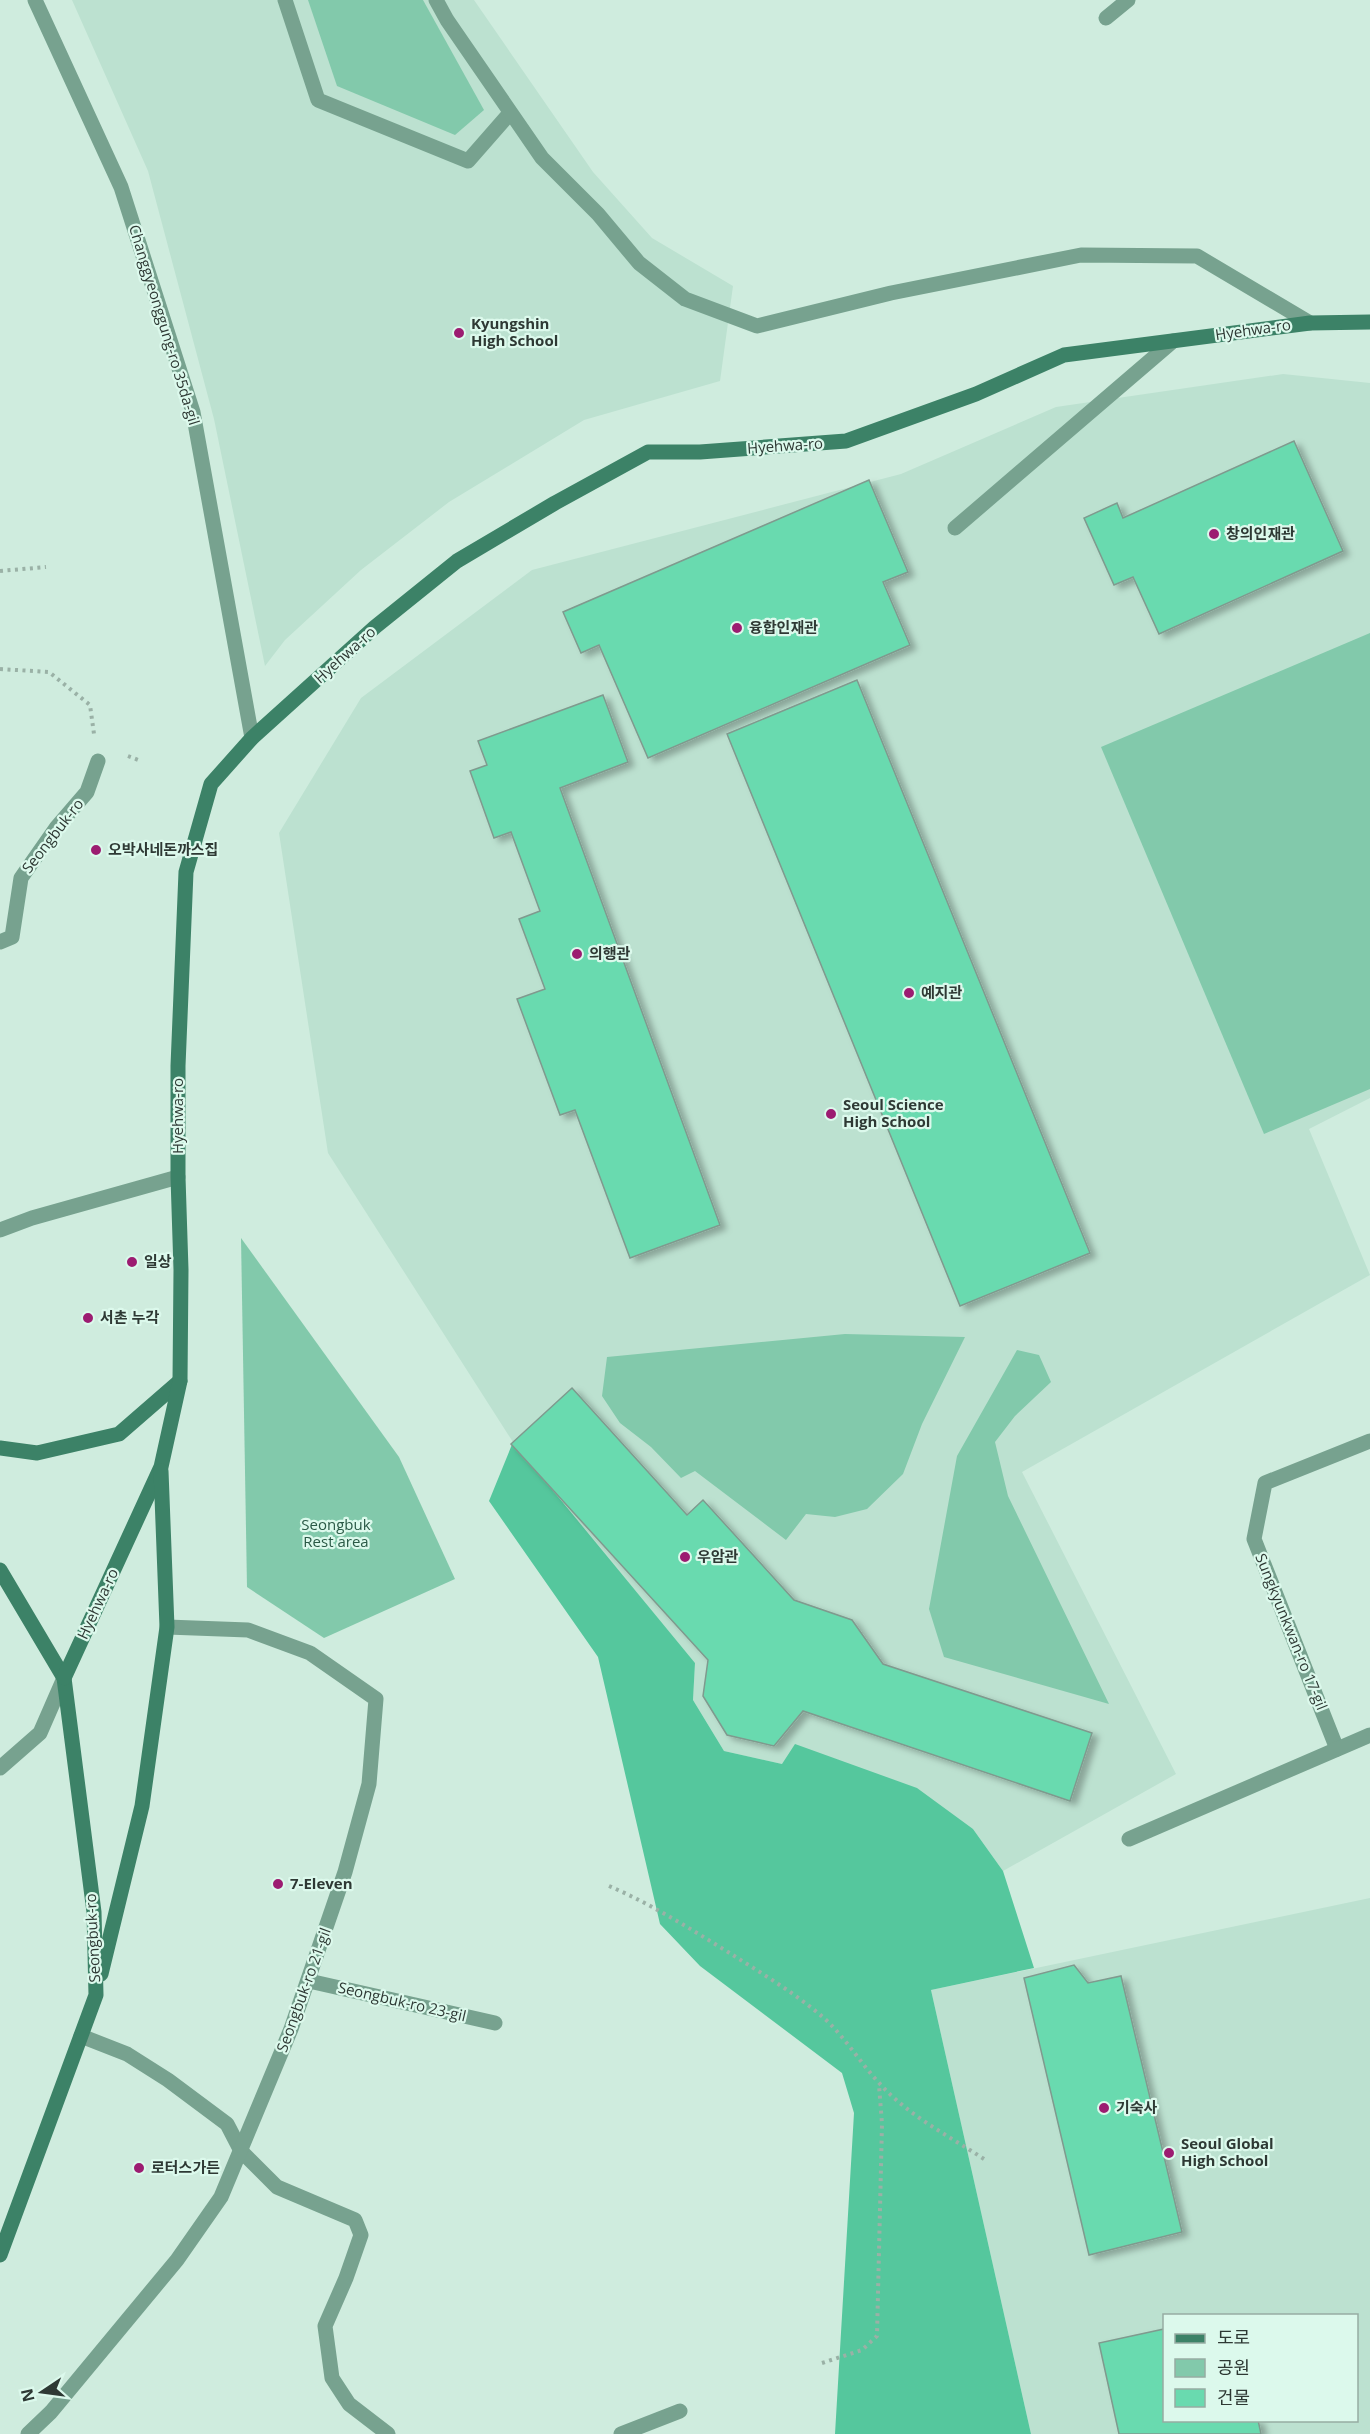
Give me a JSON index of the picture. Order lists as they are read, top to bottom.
{
  "streets": {
    "street": [
      "Changgyeonggung-ro 35da-gil",
      "Hyehwa-ro",
      "Seongbuk-ro",
      "Sungkyunkwan-ro 17-gil",
      "Seongbuk-ro 21-gil",
      "Seongbuk-ro 23-gil"
    ]
  },
  "crossings": [
    ["Changgyeonggung-ro 35da-gil", "Hyehwa-ro"],
    ["Hyehwa-ro", "Seongbuk-ro"],
    ["Seongbuk-ro 21-gil", "Seongbuk-ro 23-gil"]
  ],
  "parks": ["Seongbuk Rest area"],
  "places": [
    "Kyungshin High School",
    "창의인재관",
    "융합인재관",
    "오박사네돈까스집",
    "의행관",
    "예지관",
    "Seoul Science High School",
    "일상",
    "서촌 누각",
    "우암관",
    "7-Eleven",
    "기숙사",
    "Seoul Global High School",
    "로터스가든"
  ],
  "legend": ["도로", "공원", "건물"],
  "north": "left"
}
